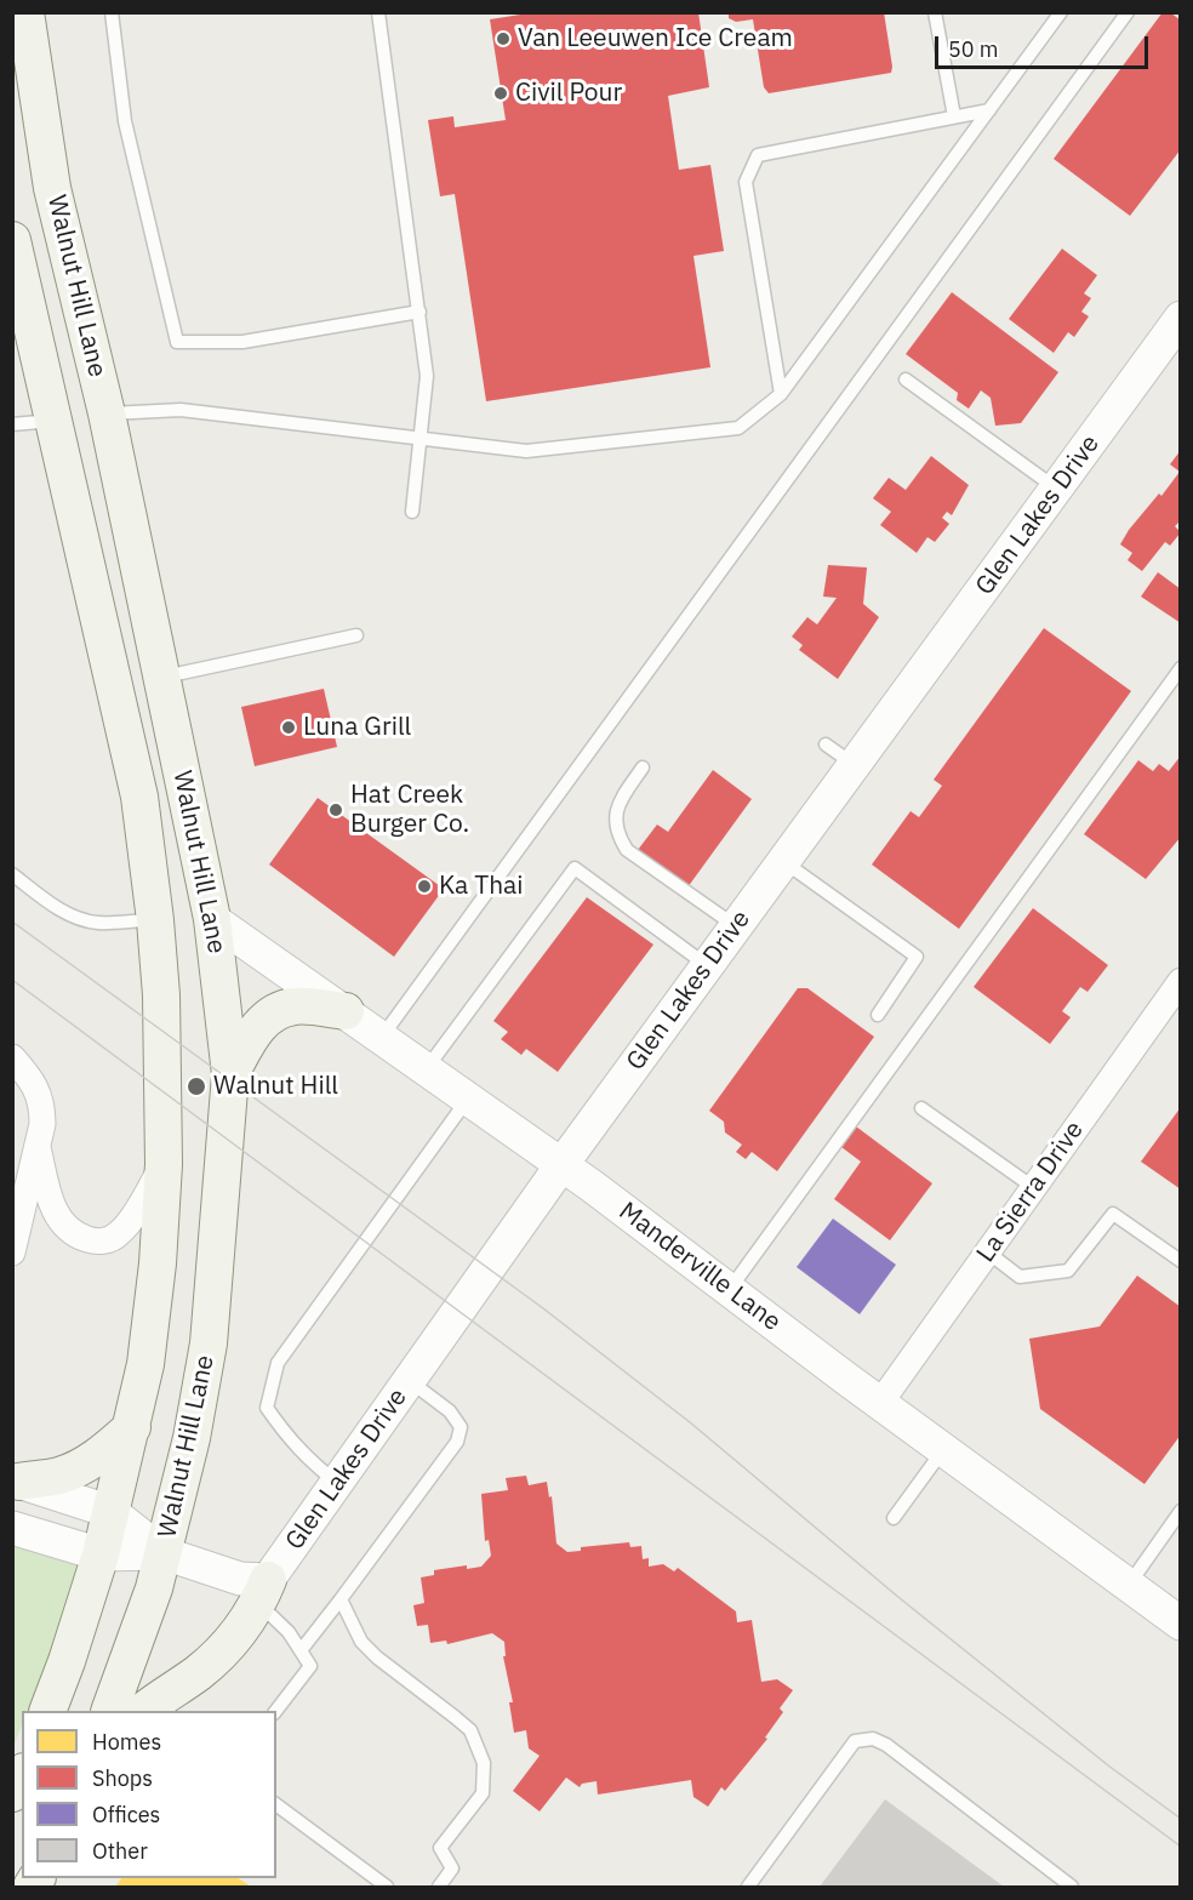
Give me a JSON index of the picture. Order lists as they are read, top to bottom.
{
  "streets": {
    "main road": ["Walnut Hill Lane"],
    "street": ["Glen Lakes Drive", "La Sierra Drive", "Manderville Lane"]
  },
  "crossings": [
    ["Walnut Hill Lane", "Manderville Lane"],
    ["Glen Lakes Drive", "Manderville Lane"],
    ["La Sierra Drive", "Manderville Lane"]
  ],
  "places": [
    "Van Leeuwen Ice Cream",
    "Civil Pour",
    "Luna Grill",
    "Hat Creek Burger Co.",
    "Ka Thai",
    "Walnut Hill"
  ],
  "legend": [
    "Homes",
    "Shops",
    "Offices",
    "Other"
  ],
  "scale_bar": "50 m"
}
